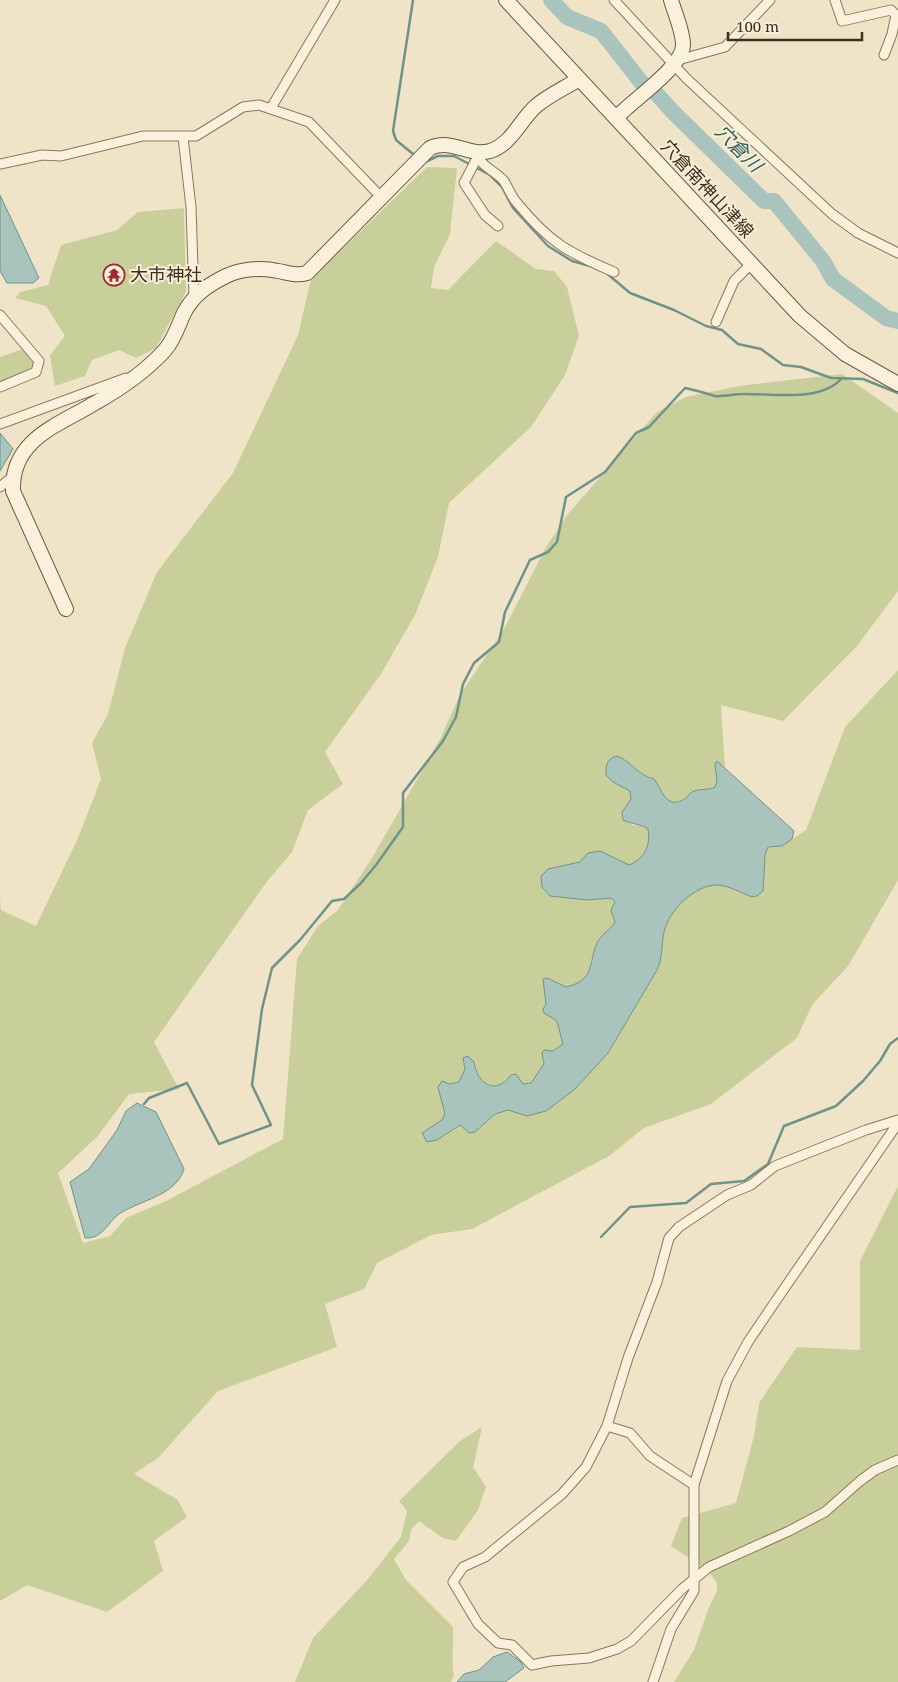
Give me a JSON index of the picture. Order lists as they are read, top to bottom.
{
  "streets": {
    "street": ["穴倉南神山津線"]
  },
  "water": ["穴倉川"],
  "places": {
    "temple": ["大市神社"]
  },
  "scale_bar": "100 m"
}
